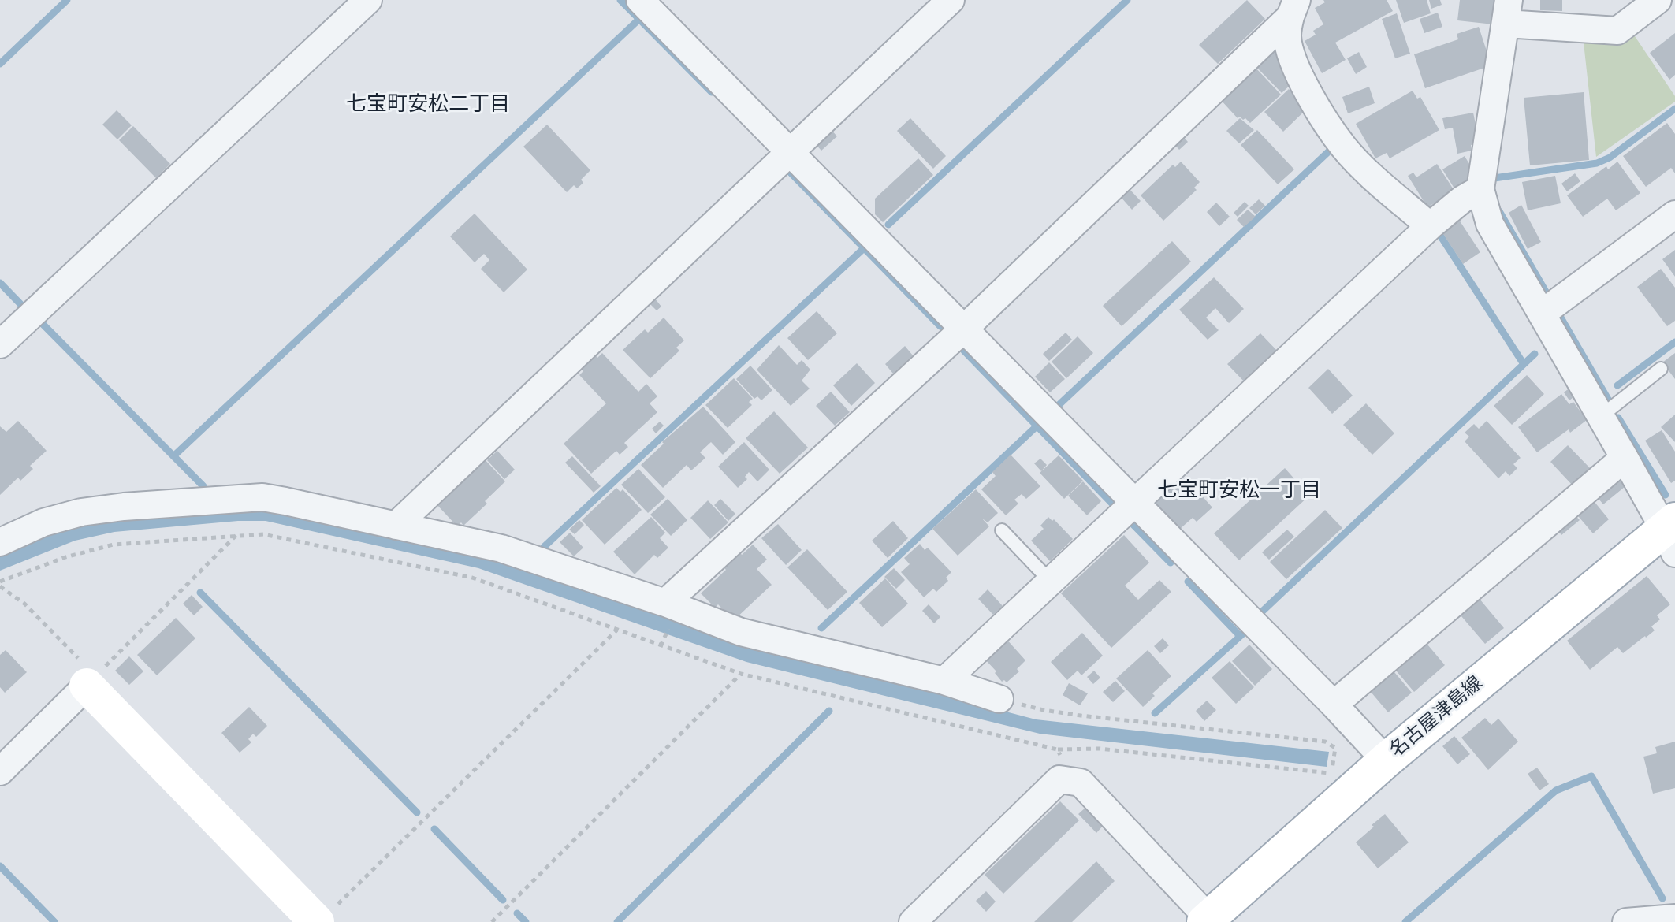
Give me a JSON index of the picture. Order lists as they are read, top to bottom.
{
  "streets": {
    "main road": ["名古屋津島線"]
  },
  "districts": ["七宝町安松二丁目", "七宝町安松一丁目"]
}
